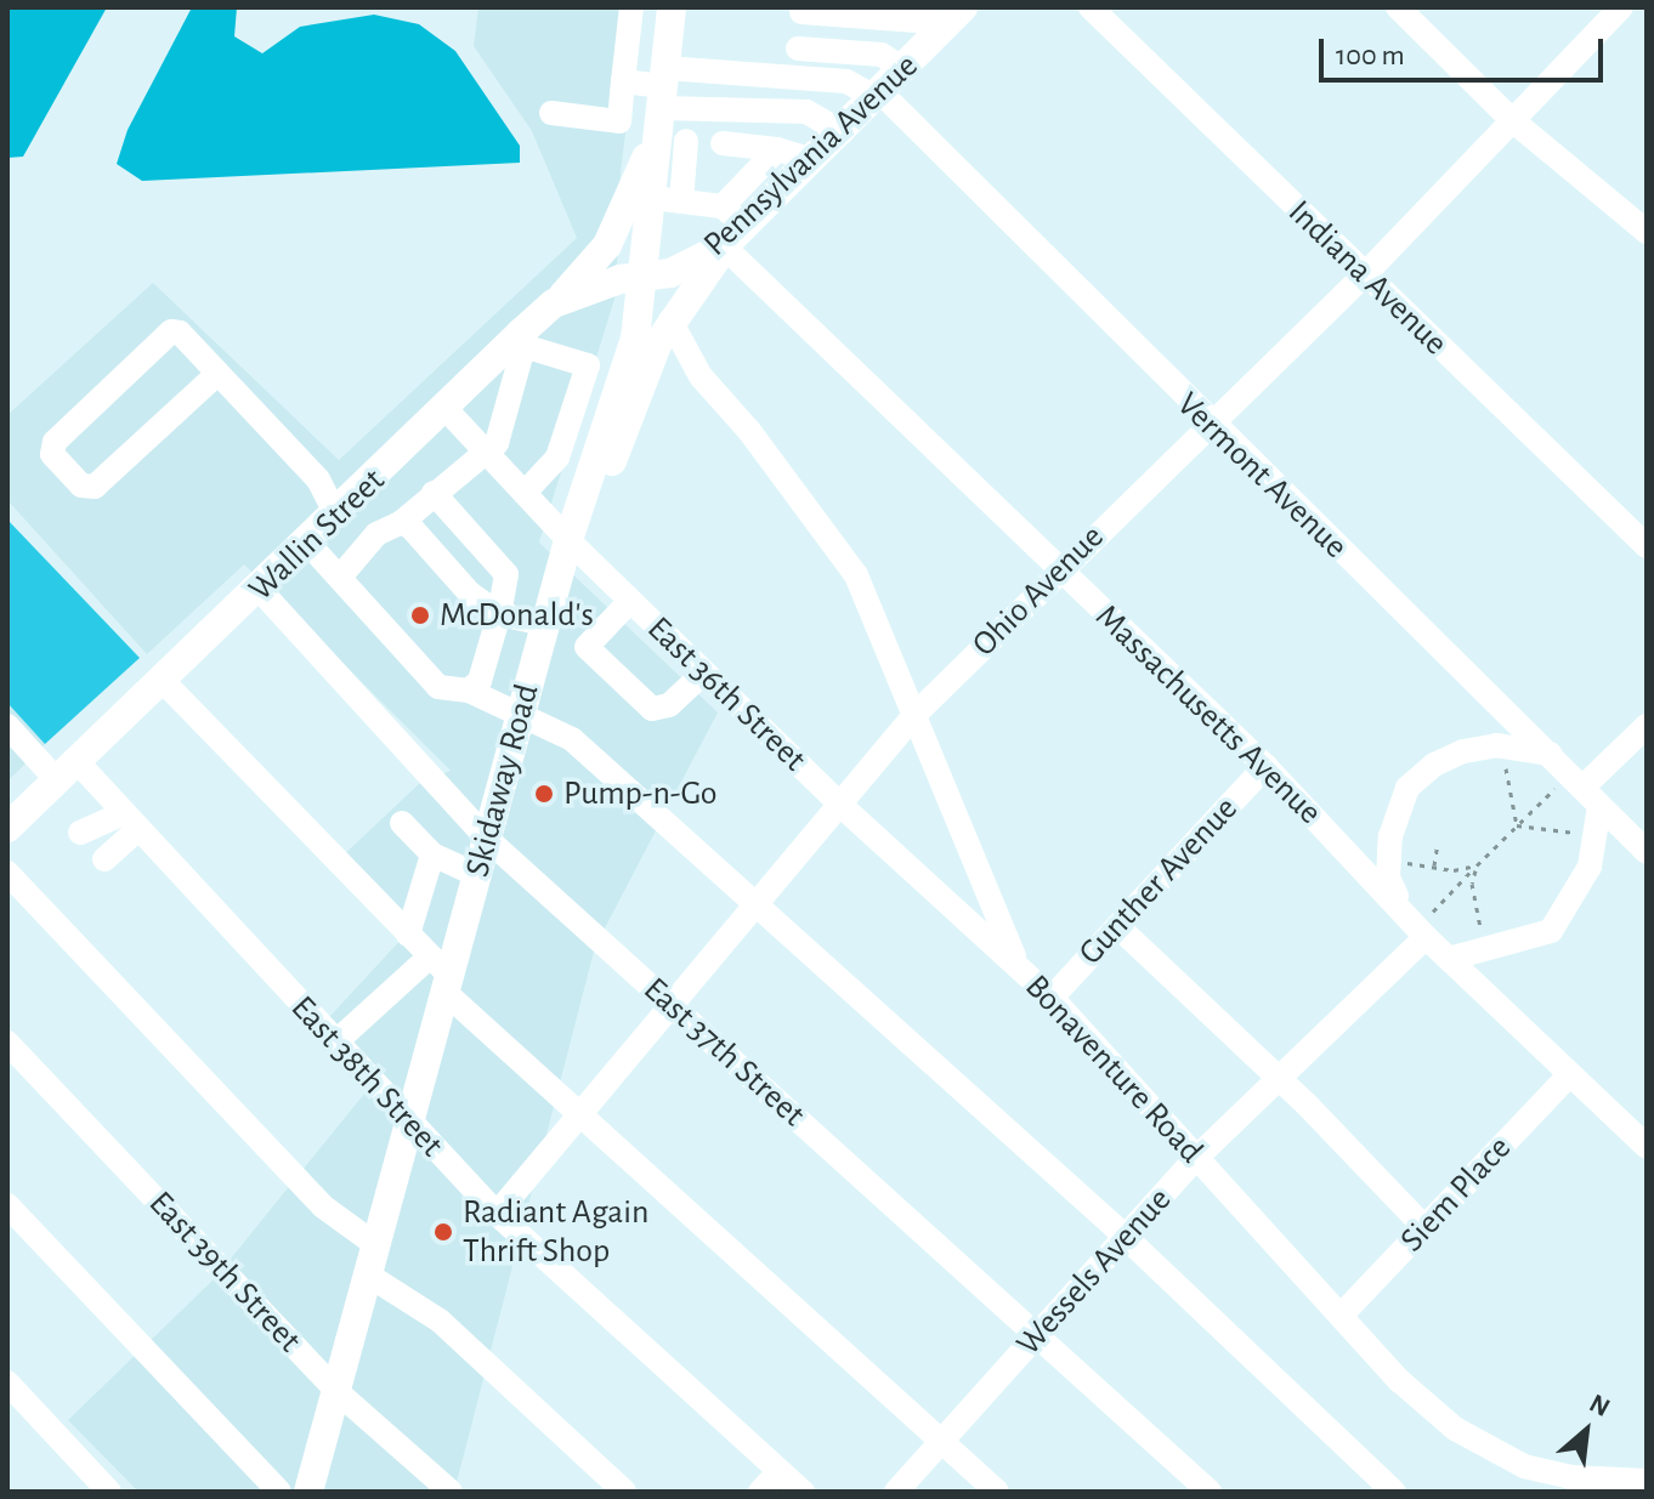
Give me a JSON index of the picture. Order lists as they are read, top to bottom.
{
  "streets": {
    "main road": ["Pennsylvania Avenue", "Wallin Street", "Skidaway Road"],
    "street": [
      "Indiana Avenue",
      "Vermont Avenue",
      "Ohio Avenue",
      "East 36th Street",
      "Massachusetts Avenue",
      "Gunther Avenue",
      "East 37th Street",
      "Bonaventure Road",
      "East 38th Street",
      "Siem Place",
      "East 39th Street",
      "Wessels Avenue"
    ]
  },
  "crossings": [
    ["Pennsylvania Avenue", "Vermont Avenue"],
    ["Pennsylvania Avenue", "Wallin Street"],
    ["Pennsylvania Avenue", "Massachusetts Avenue"],
    ["Pennsylvania Avenue", "Skidaway Road"],
    ["Indiana Avenue", "Ohio Avenue"],
    ["Vermont Avenue", "Ohio Avenue"],
    ["Wallin Street", "East 36th Street"],
    ["Wallin Street", "Skidaway Road"],
    ["Wallin Street", "East 37th Street"],
    ["Wallin Street", "East 38th Street"],
    ["Ohio Avenue", "East 36th Street"],
    ["Ohio Avenue", "Massachusetts Avenue"],
    ["Ohio Avenue", "East 37th Street"],
    ["Ohio Avenue", "Bonaventure Road"],
    ["Ohio Avenue", "East 38th Street"],
    ["East 36th Street", "Skidaway Road"],
    ["East 36th Street", "Bonaventure Road"],
    ["Massachusetts Avenue", "Gunther Avenue"],
    ["Massachusetts Avenue", "Siem Place"],
    ["Massachusetts Avenue", "Wessels Avenue"],
    ["Skidaway Road", "East 37th Street"],
    ["Skidaway Road", "East 38th Street"],
    ["Skidaway Road", "East 39th Street"],
    ["Gunther Avenue", "Bonaventure Road"],
    ["East 37th Street", "Wessels Avenue"],
    ["Bonaventure Road", "Siem Place"],
    ["Bonaventure Road", "Wessels Avenue"]
  ],
  "places": ["McDonald's", "Pump-n-Go", "Radiant Again Thrift Shop"],
  "scale_bar": "100 m",
  "north": "top right"
}
